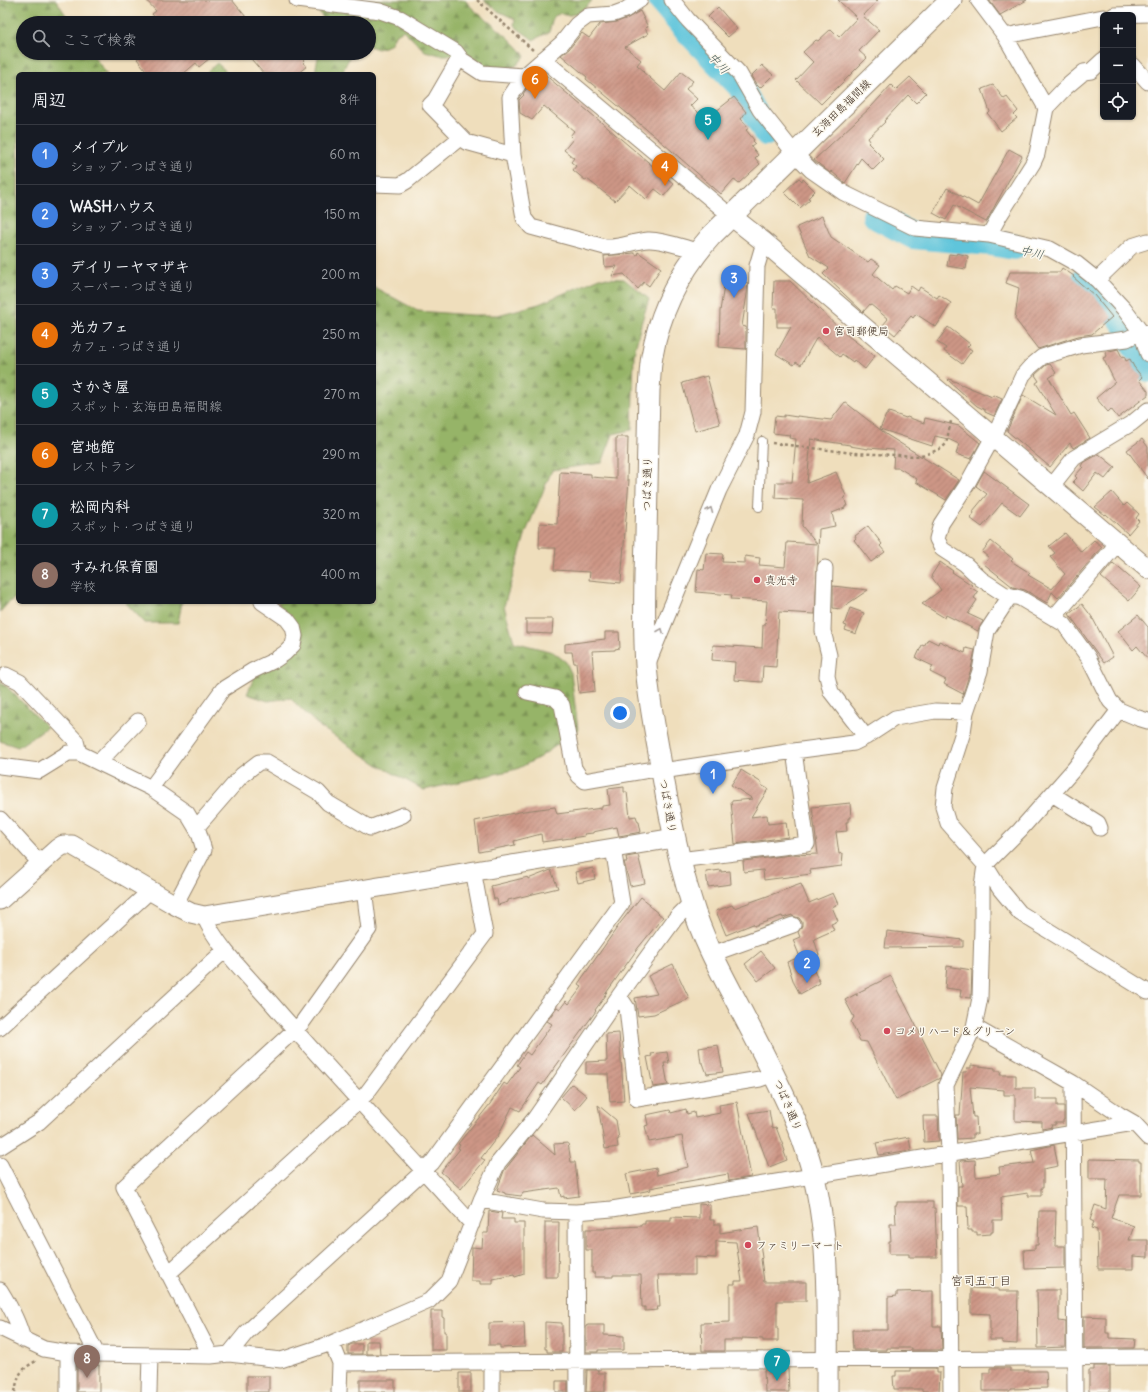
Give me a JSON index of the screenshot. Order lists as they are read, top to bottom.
{
  "streets": {
    "main road": ["玄海田島福間線", "つばき通り"]
  },
  "crossings": [
    ["玄海田島福間線", "つばき通り"]
  ],
  "districts": ["宮司五丁目"],
  "water": ["中川"],
  "places": [
    "宮司郵便局",
    "真光寺",
    "コメリハード＆グリーン",
    "ファミリーマート"
  ],
  "page": {
    "map_buttons": ["+", "−"],
    "search": "ここで検索",
    "pins": [
      "6",
      "5",
      "4",
      "3",
      "1",
      "2",
      "8",
      "7"
    ],
    "heading": ["周辺", "8件"],
    "list": [
      {
        "mark": "1",
        "name": "メイプル",
        "note": "ショップ · つばき通り",
        "value": "60 m"
      },
      {
        "mark": "2",
        "name": "WASHハウス",
        "note": "ショップ · つばき通り",
        "value": "150 m"
      },
      {
        "mark": "3",
        "name": "デイリーヤマザキ",
        "note": "スーパー · つばき通り",
        "value": "200 m"
      },
      {
        "mark": "4",
        "name": "光カフェ",
        "note": "カフェ · つばき通り",
        "value": "250 m"
      },
      {
        "mark": "5",
        "name": "さかき屋",
        "note": "スポット · 玄海田島福間線",
        "value": "270 m"
      },
      {
        "mark": "6",
        "name": "宮地館",
        "note": "レストラン",
        "value": "290 m"
      },
      {
        "mark": "7",
        "name": "松岡内科",
        "note": "スポット · つばき通り",
        "value": "320 m"
      },
      {
        "mark": "8",
        "name": "すみれ保育園",
        "note": "学校",
        "value": "400 m"
      }
    ]
  }
}
